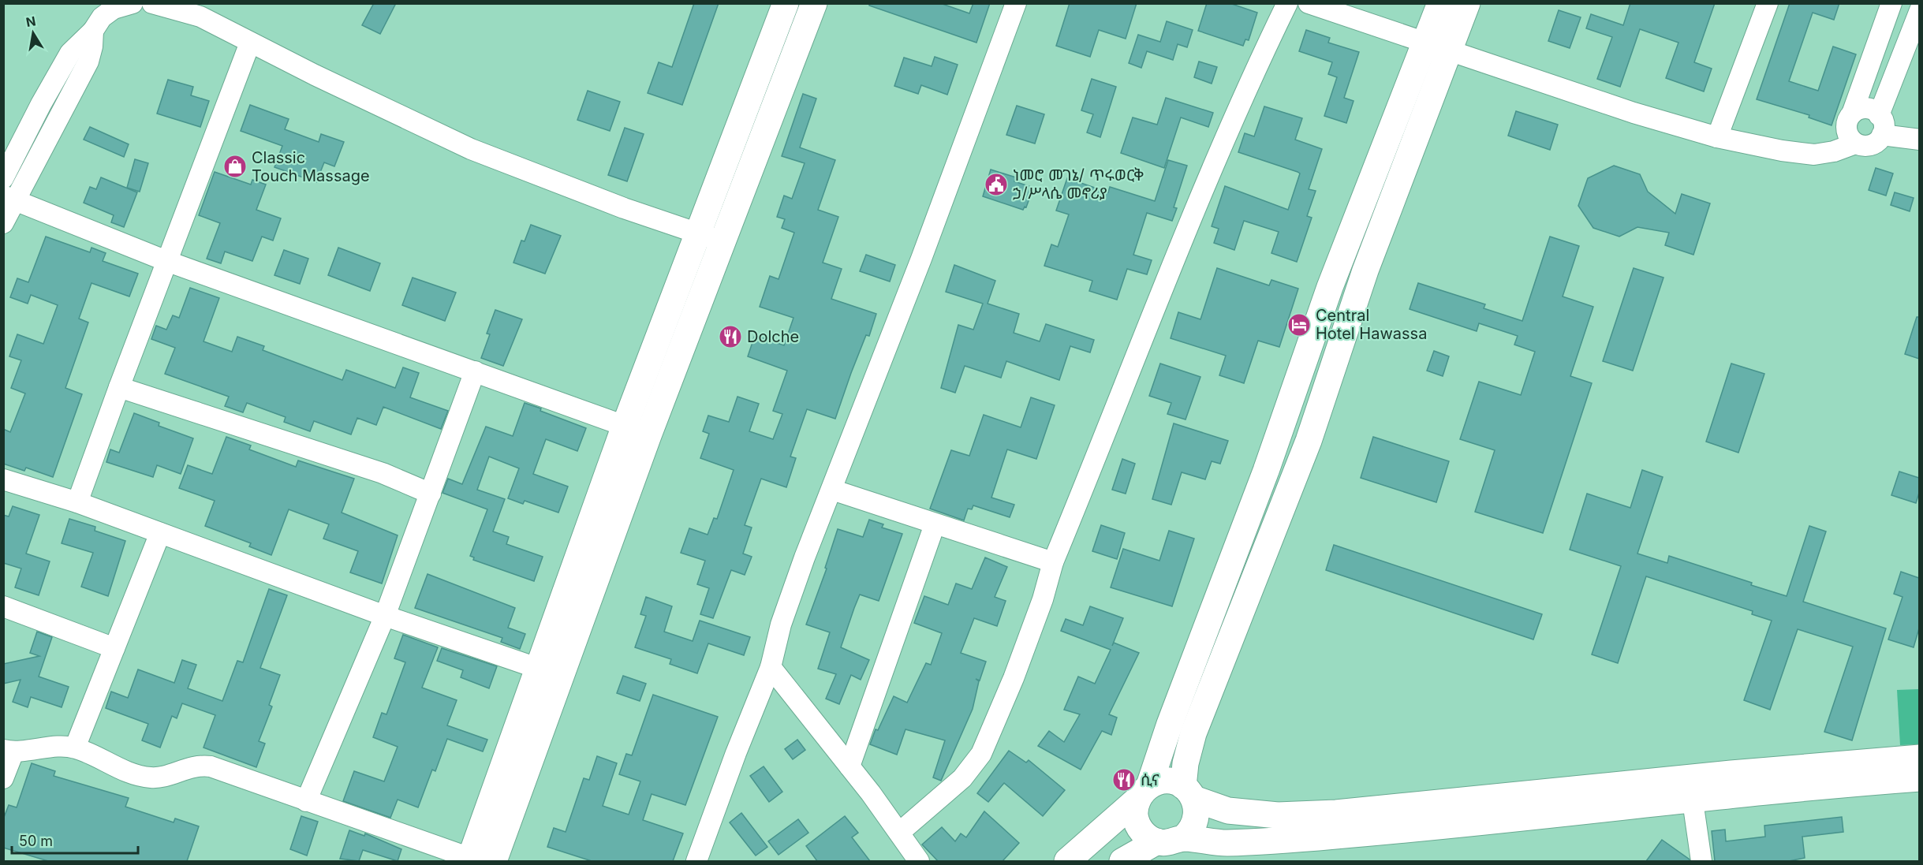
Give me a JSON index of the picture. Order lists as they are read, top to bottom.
{
  "places": {
    "shop": ["Classic Touch Massage"],
    "public building": ["ነመሮ መገኔ/ ጥሩወርቅ ኃ/ሥላሴ መኖሪያ"],
    "hotel": ["Central Hotel Hawassa"],
    "restaurant": ["Dolche", "ሲና"]
  },
  "scale_bar": "50 m",
  "north": "top"
}
